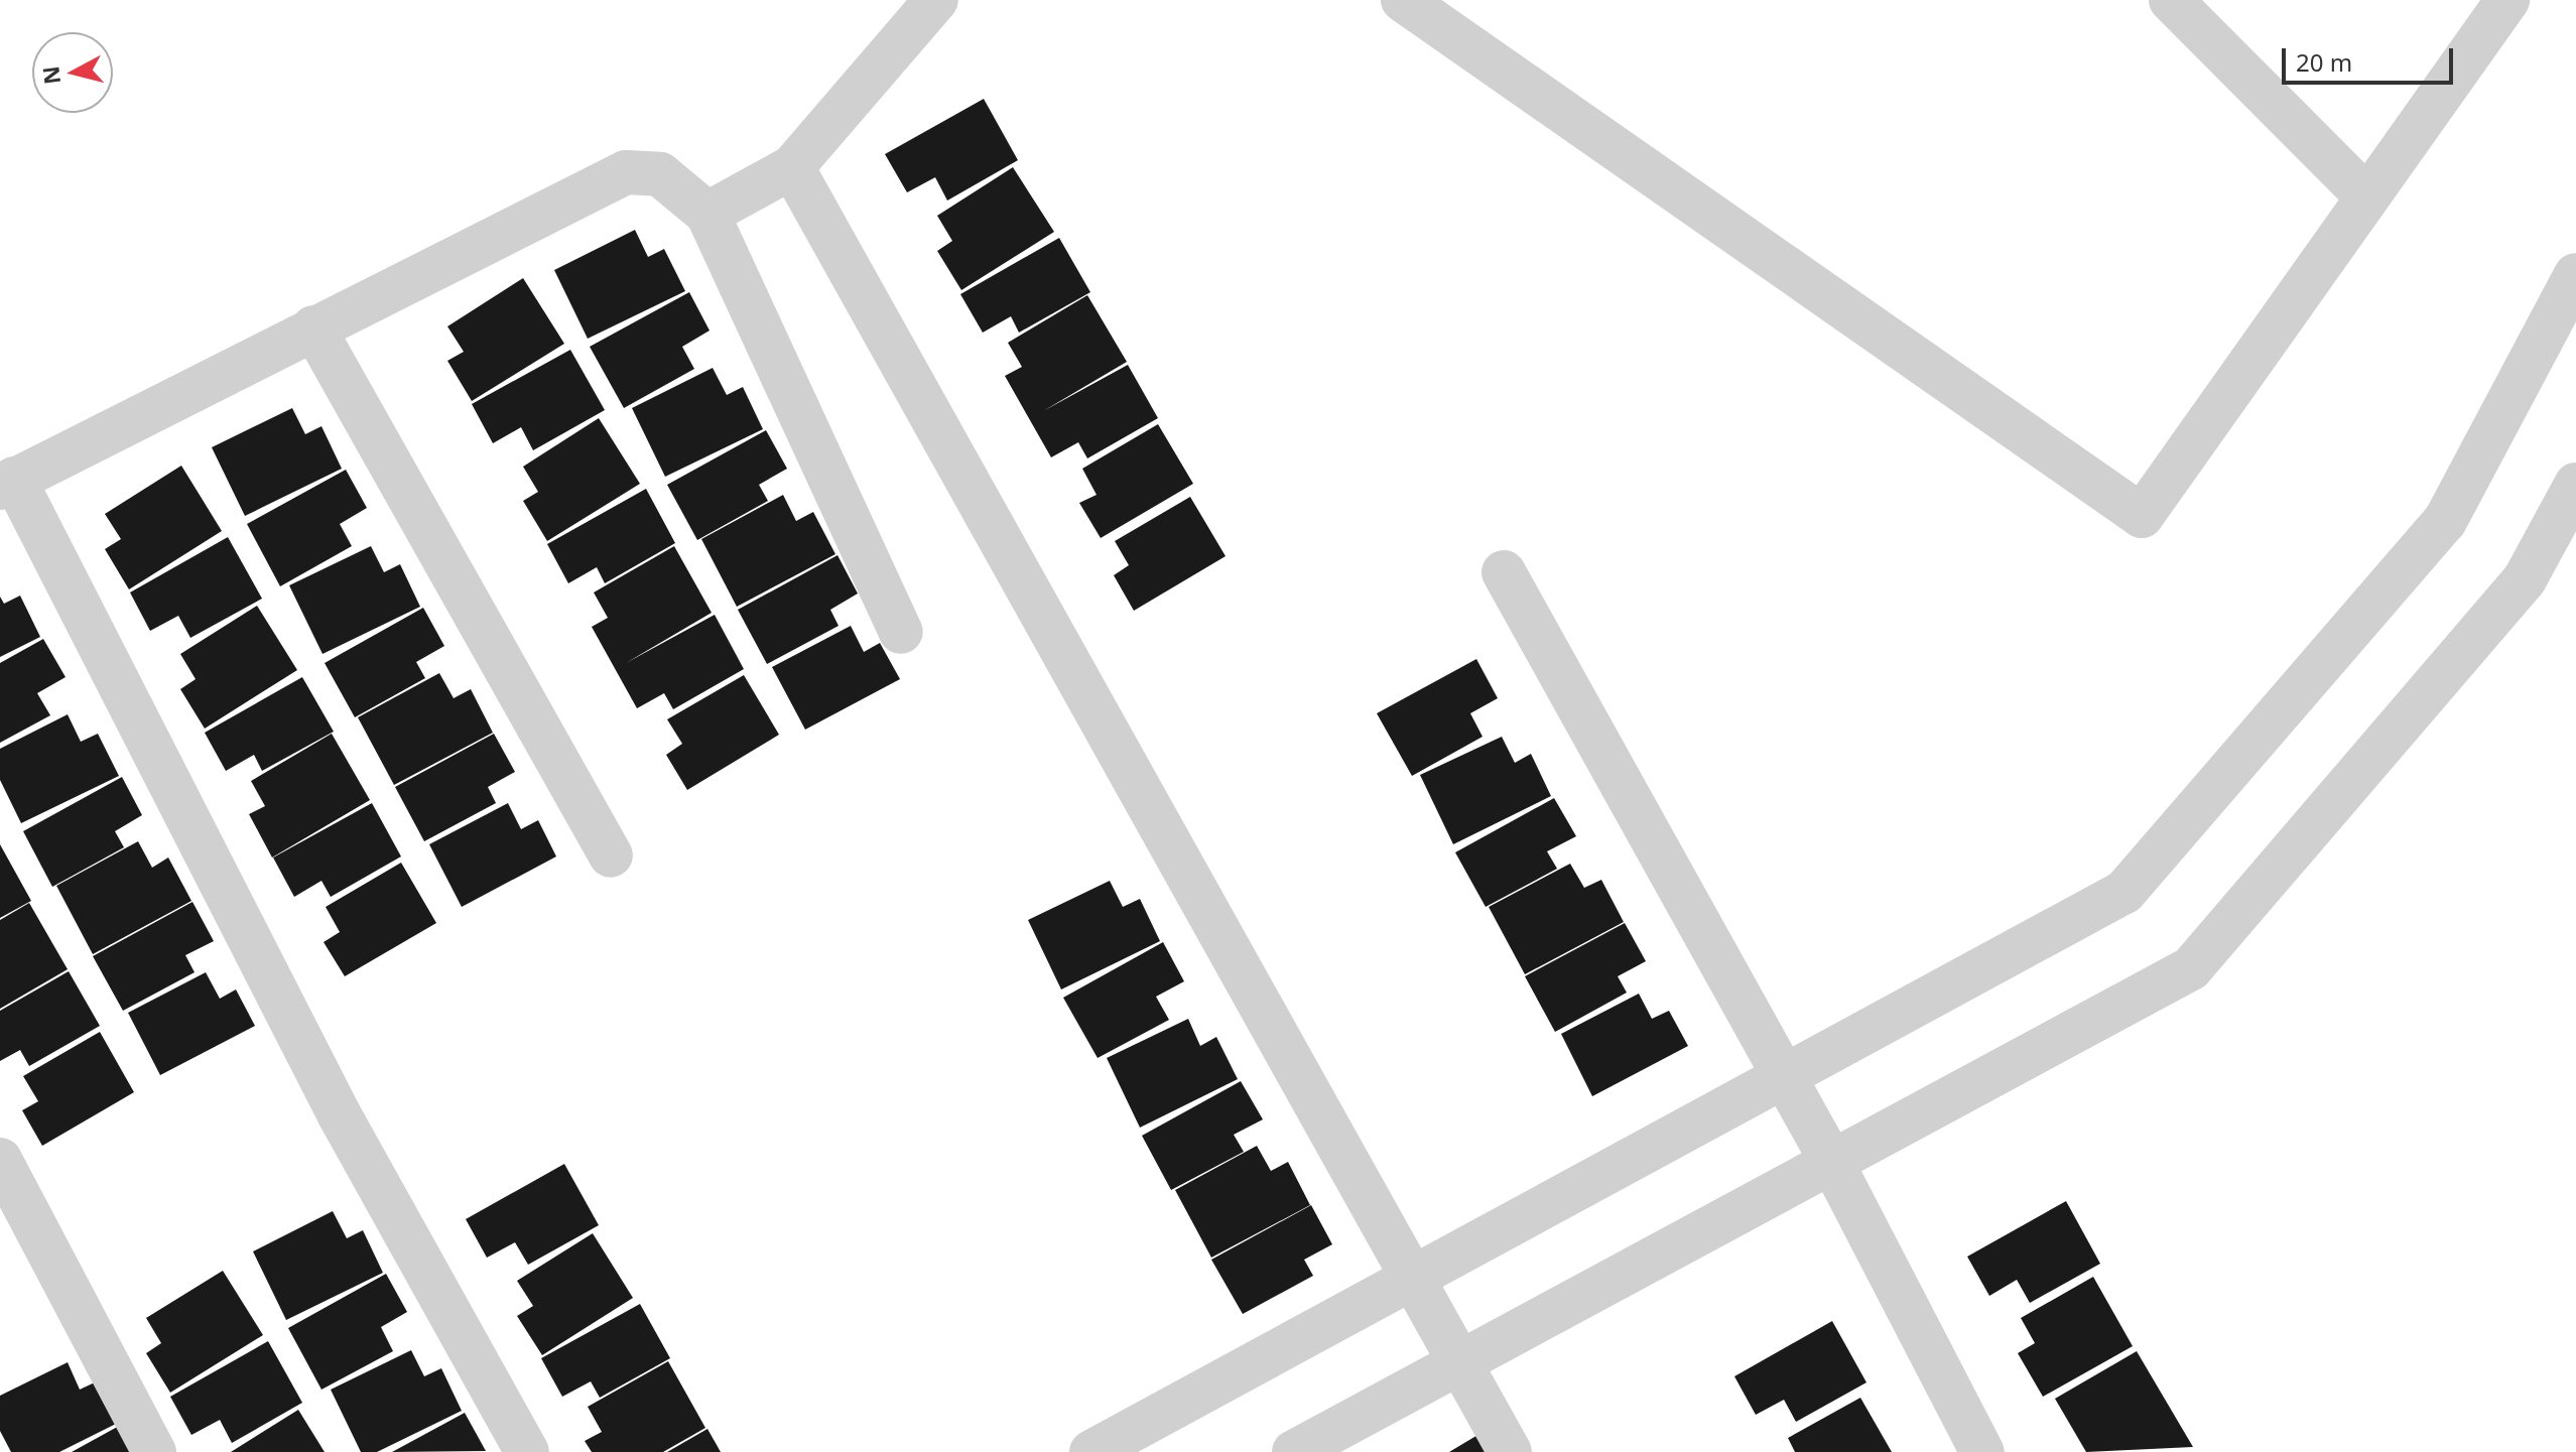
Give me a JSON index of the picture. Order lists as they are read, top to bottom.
{
  "scale_bar": "20 m",
  "north": "left"
}
